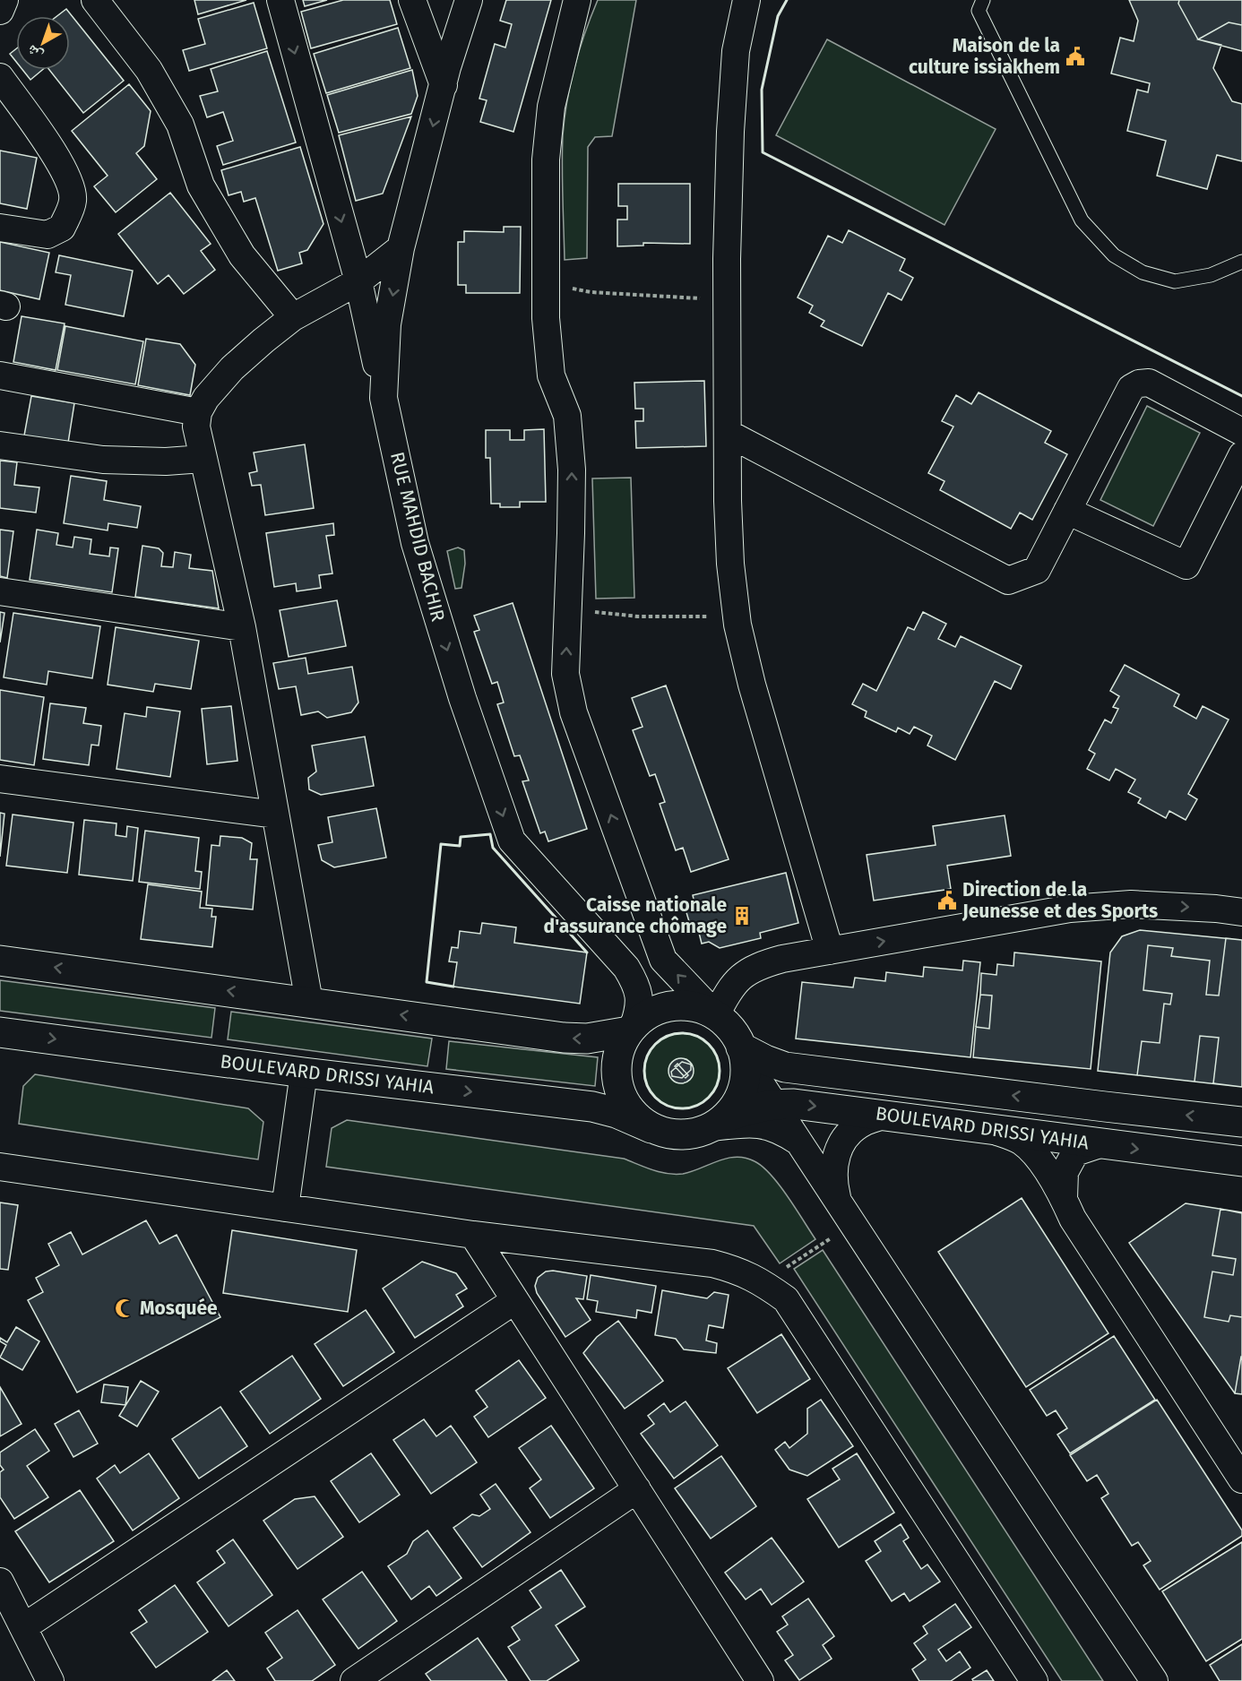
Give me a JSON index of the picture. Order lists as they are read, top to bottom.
{
  "streets": {
    "main road": ["BOULEVARD DRISSI YAHIA"],
    "street": ["RUE MAHDID BACHIR"]
  },
  "crossings": [
    ["RUE MAHDID BACHIR", "BOULEVARD DRISSI YAHIA"]
  ],
  "places": {
    "public building": ["Maison de la culture issiakhem", "Direction de la Jeunesse et des Sports"],
    "building": ["Caisse nationale d'assurance chômage"],
    "mosque": ["Mosquée"]
  },
  "north": "bottom left"
}
